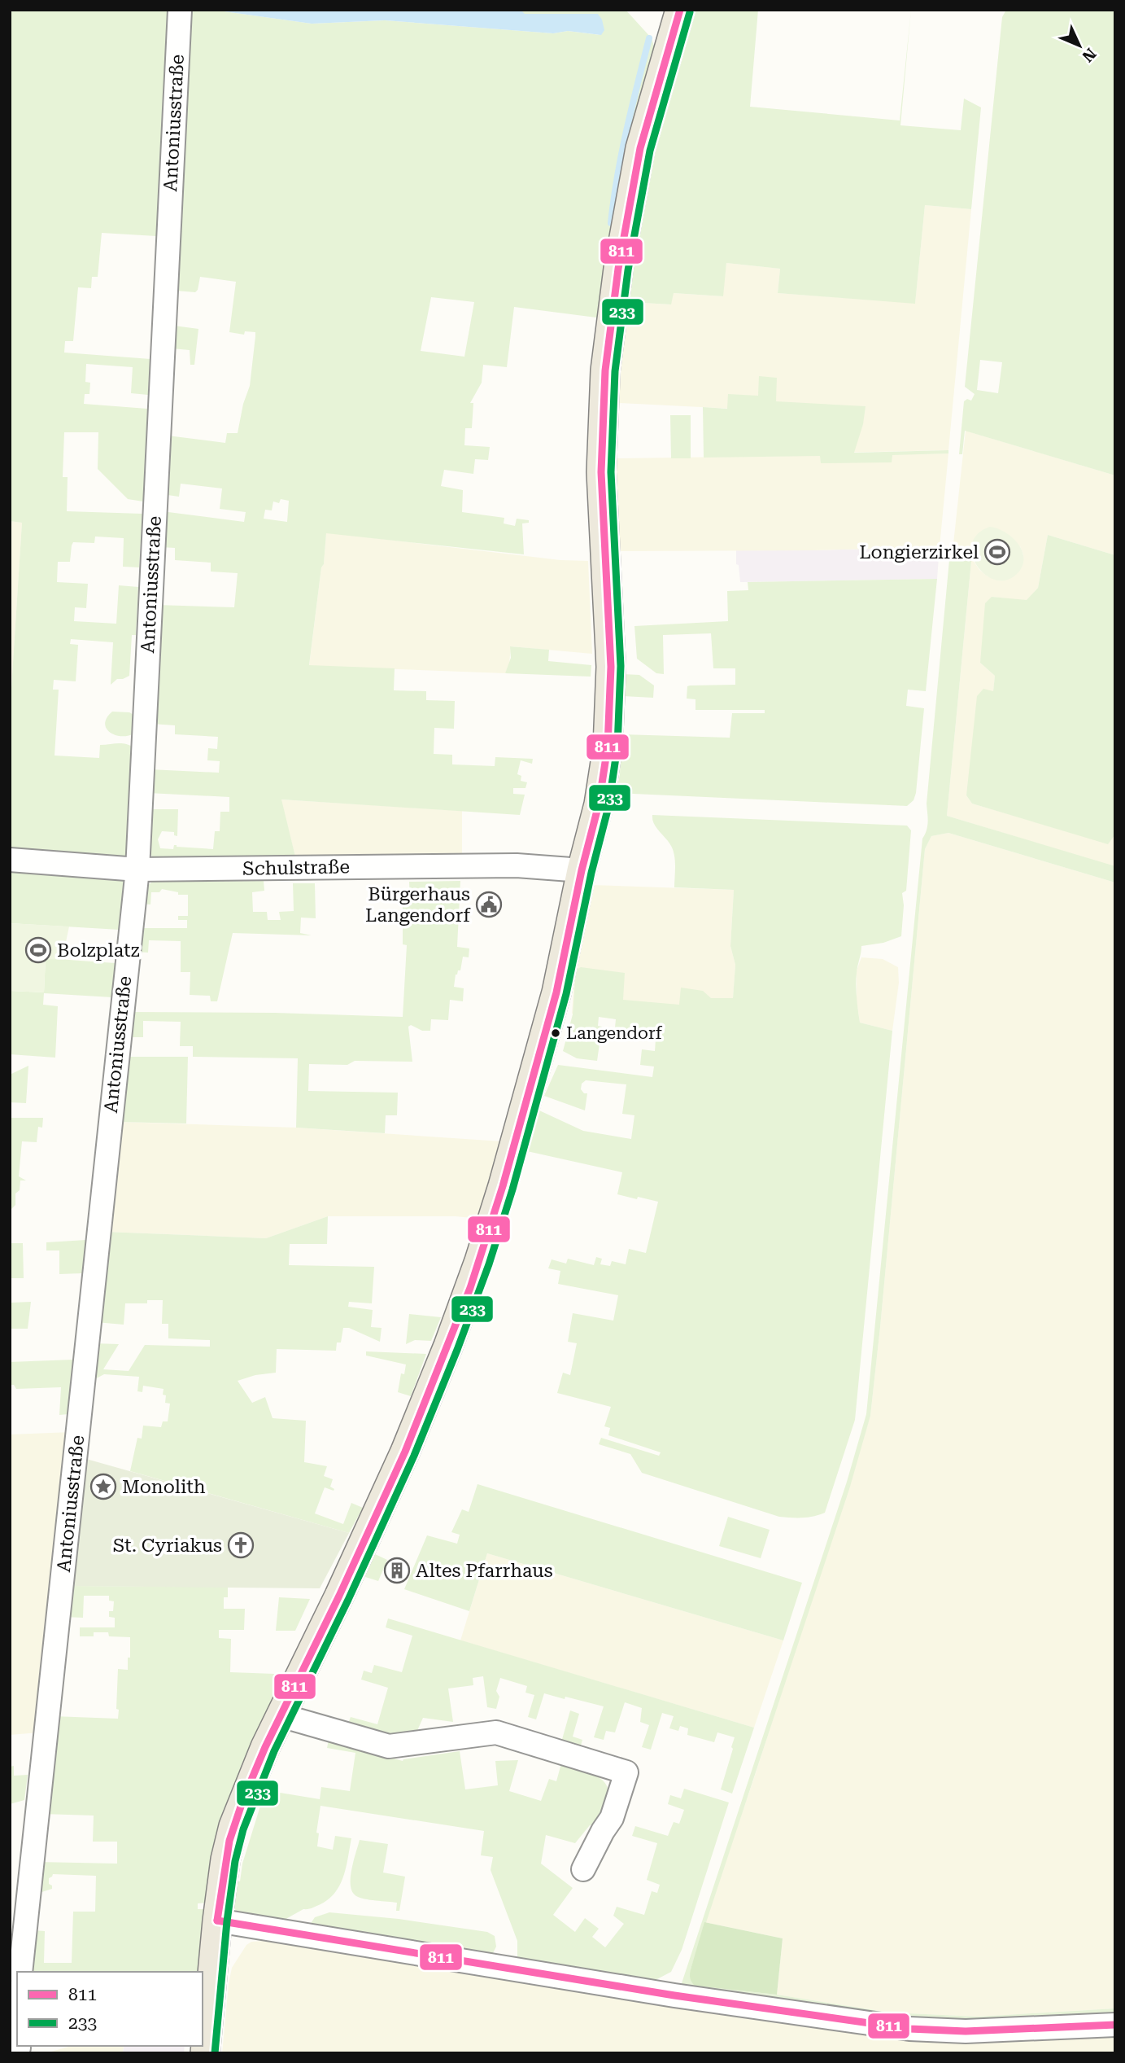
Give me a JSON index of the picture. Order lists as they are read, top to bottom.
{
  "streets": {
    "street": ["Antoniusstraße", "Schulstraße"]
  },
  "crossings": [
    ["Antoniusstraße", "Schulstraße"]
  ],
  "places": {
    "sports": ["Longierzirkel", "Bolzplatz"],
    "public building": ["Bürgerhaus Langendorf"],
    "other": ["Langendorf"],
    "place": ["Monolith"],
    "church": ["St. Cyriakus"],
    "building": ["Altes Pfarrhaus"]
  },
  "lines": ["transit line 811", "transit line 233"],
  "legend": ["811", "233"],
  "north": "bottom right"
}
